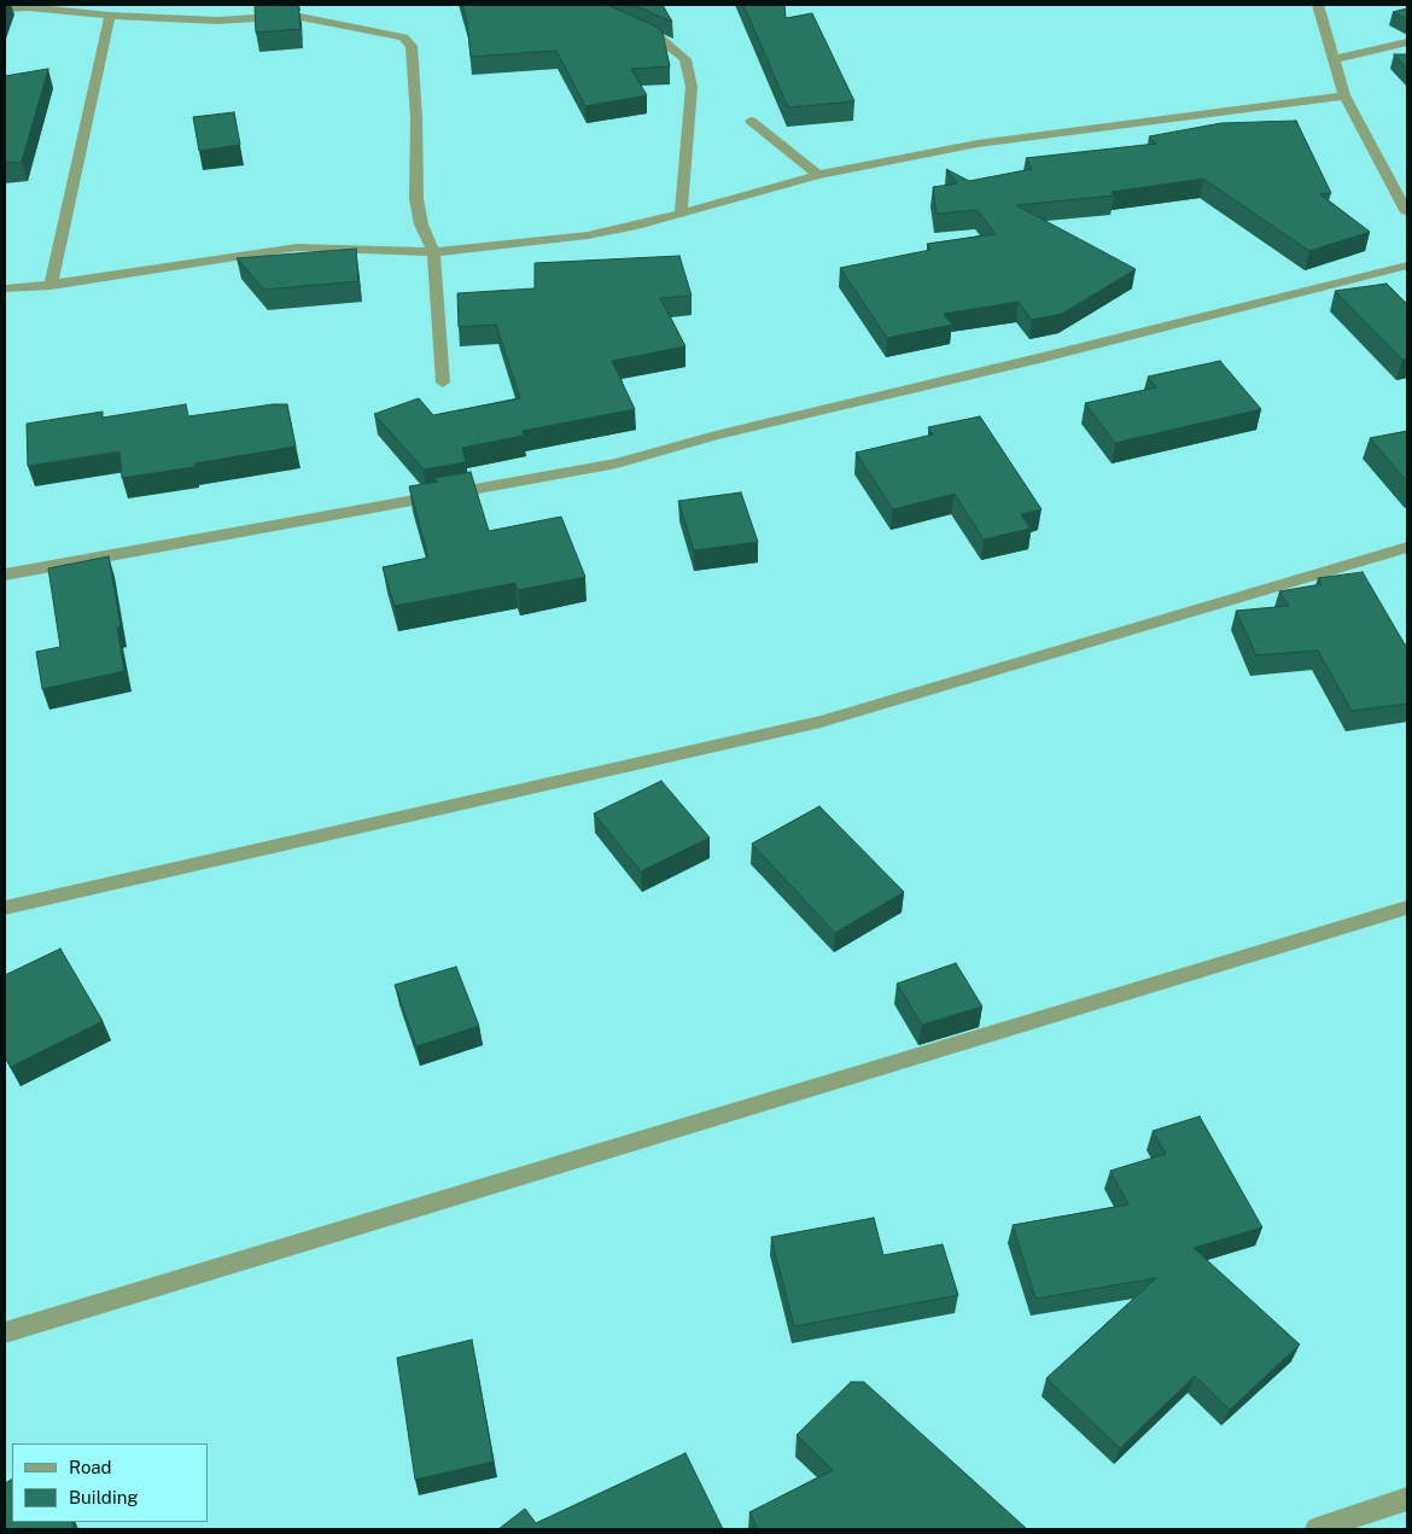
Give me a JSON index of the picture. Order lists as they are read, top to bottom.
{
  "legend": ["Road", "Building"]
}
